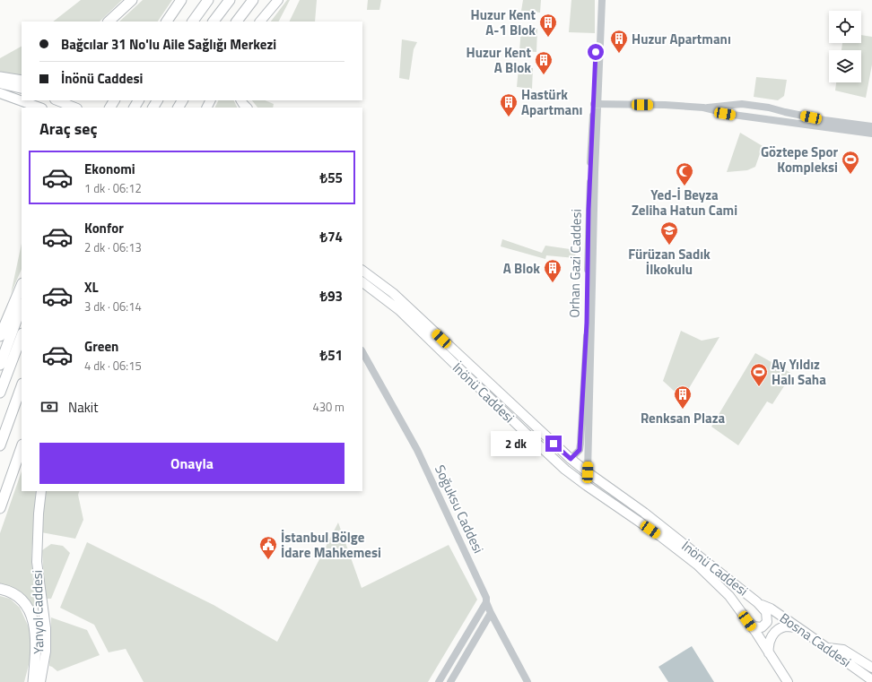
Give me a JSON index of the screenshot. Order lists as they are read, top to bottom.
{
  "streets": {
    "main road": ["İnönü Caddesi", "Yanyol Caddesi", "Bosna Caddesi"],
    "street": ["Orhan Gazi Caddesi", "Soğuksu Caddesi"]
  },
  "crossings": [
    ["Orhan Gazi Caddesi", "İnönü Caddesi"],
    ["İnönü Caddesi", "Bosna Caddesi"]
  ],
  "places": {
    "building": [
      "Huzur Kent A-1 Blok",
      "Huzur Apartmanı",
      "Huzur Kent A Blok",
      "Hastürk Apartmanı",
      "A Blok",
      "Renksan Plaza"
    ],
    "sports": ["Göztepe Spor Kompleksi", "Ay Yıldız Halı Saha"],
    "mosque": ["Yed-İ Beyza Zeliha Hatun Cami"],
    "school or university": ["Fürüzan Sadık İlkokulu"],
    "public building": ["İstanbul Bölge İdare Mahkemesi"]
  },
  "page": {
    "banner": ["Bağcılar 31 No'lu Aile Sağlığı Merkezi", "İnönü Caddesi"],
    "heading": "Araç seç",
    "list": [
      {
        "name": "Ekonomi",
        "note": "1 dk · 06:12",
        "value": "₺55"
      },
      {
        "name": "Konfor",
        "note": "2 dk · 06:13",
        "value": "₺74"
      },
      {
        "name": "XL",
        "note": "3 dk · 06:14",
        "value": "₺93"
      },
      {
        "name": "Green",
        "note": "4 dk · 06:15",
        "value": "₺51"
      }
    ],
    "pay": ["Nakit", "430 m"],
    "bubble": "2 dk",
    "buttons": "Onayla"
  }
}
